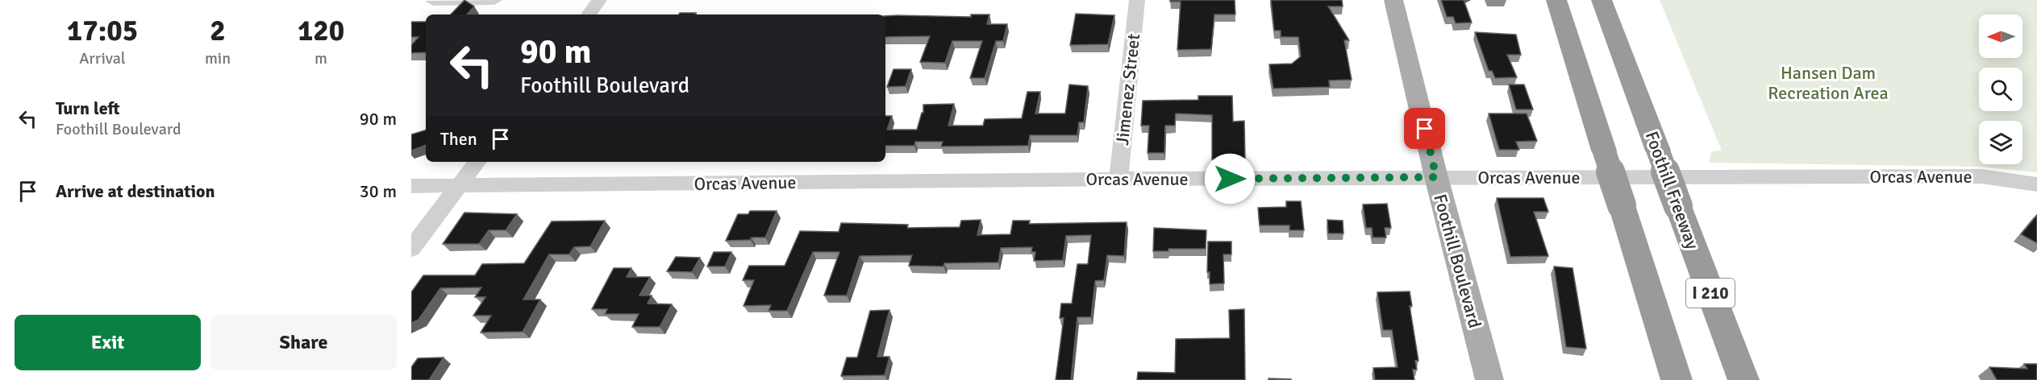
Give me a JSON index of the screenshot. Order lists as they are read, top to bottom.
{
  "streets": {
    "highway": ["Foothill Freeway", "I 210"],
    "main road": ["Foothill Boulevard"],
    "street": ["Jimenez Street", "Orcas Avenue"]
  },
  "crossings": [
    ["Jimenez Street", "Orcas Avenue"],
    ["Orcas Avenue", "Foothill Boulevard"]
  ],
  "parks": ["Hansen Dam Recreation Area"],
  "north": "left",
  "page": {
    "eta": [
      "17:05",
      "Arrival",
      "2",
      "min",
      "120",
      "m"
    ],
    "turn": ["90 m", "Foothill Boulevard"],
    "list": [
      {
        "name": "Turn left",
        "note": "Foothill Boulevard",
        "value": "90 m"
      },
      {
        "name": "Arrive at destination",
        "value": "30 m"
      }
    ],
    "then": "Then",
    "buttons": ["Exit", "Share"]
  }
}
